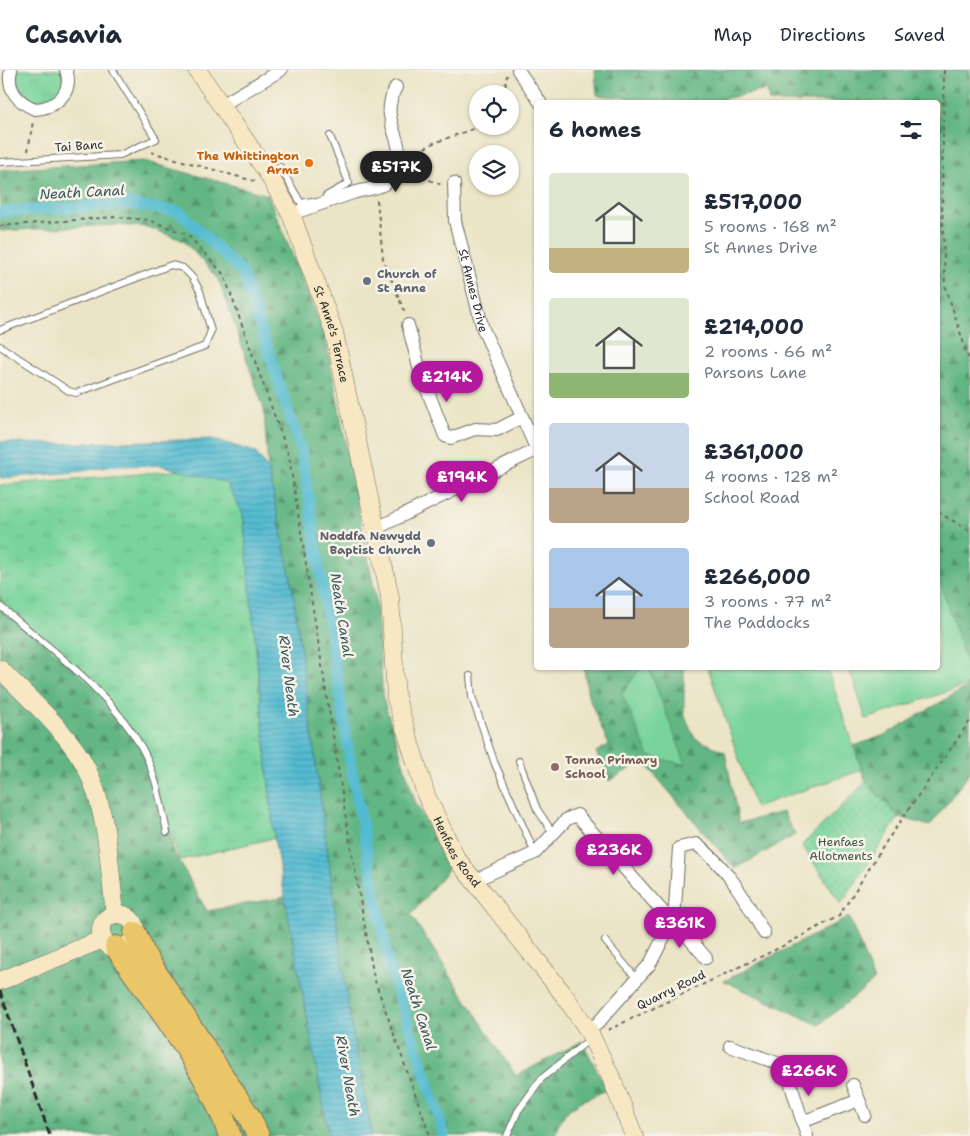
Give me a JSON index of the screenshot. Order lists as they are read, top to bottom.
{
  "streets": {
    "main road": ["St Anne's Terrace", "Henfaes Road"],
    "street": ["St Annes Drive"],
    "lane": ["Tai Banc"],
    "path": ["Quarry Road"]
  },
  "crossings": [
    ["St Anne's Terrace", "Henfaes Road"],
    ["Henfaes Road", "Quarry Road"]
  ],
  "water": ["Neath Canal", "River Neath"],
  "parks": ["Henfaes Allotments"],
  "places": [
    "The Whittington Arms",
    "Church of St Anne",
    "Noddfa Newydd Baptist Church",
    "Tonna Primary School"
  ],
  "page": {
    "header": "Casavia",
    "nav": ["Map", "Directions", "Saved"],
    "heading": "6 homes",
    "price": [
      "£517K",
      "£214K",
      "£194K",
      "£236K",
      "£361K",
      "£266K"
    ],
    "list": [
      {
        "name": "£517,000",
        "note": "5 rooms · 168 m² · St Annes Drive"
      },
      {
        "name": "£214,000",
        "note": "2 rooms · 66 m² · Parsons Lane"
      },
      {
        "name": "£361,000",
        "note": "4 rooms · 128 m² · School Road"
      },
      {
        "name": "£266,000",
        "note": "3 rooms · 77 m² · The Paddocks"
      }
    ]
  }
}
